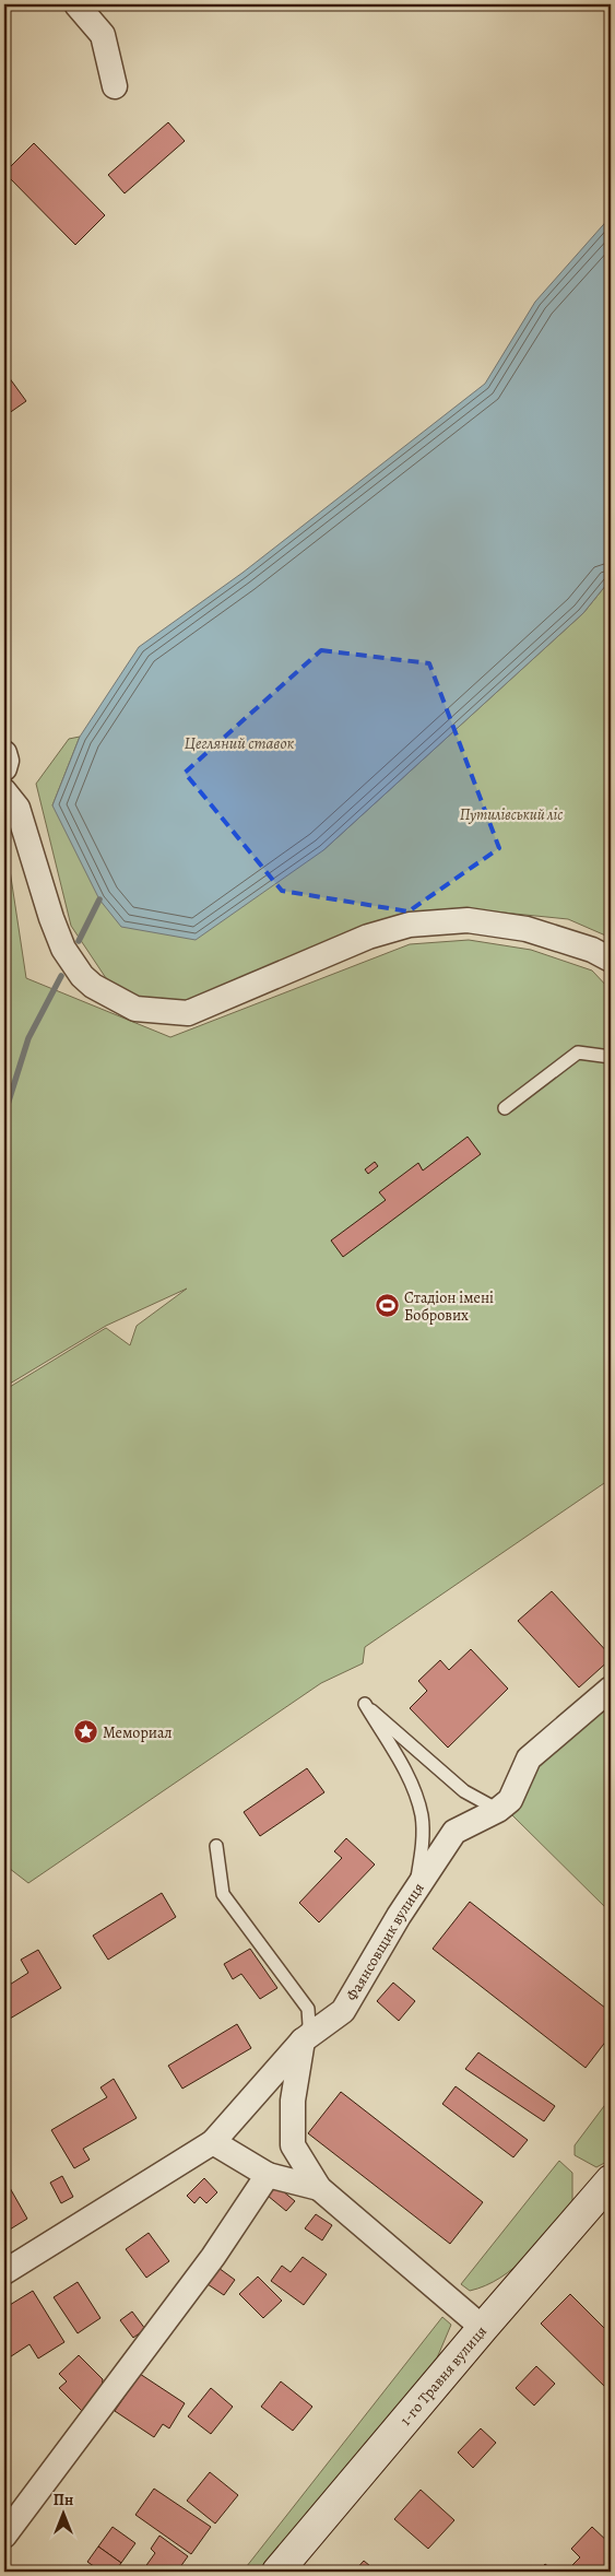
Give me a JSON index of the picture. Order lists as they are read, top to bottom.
{
  "streets": {
    "street": ["Фаянсовщик вулиця", "1-го Травня вулиця"]
  },
  "water": ["Цегляний ставок"],
  "parks": ["Путилівський ліс"],
  "places": {
    "sports": ["Стадіон імені Бобрових"],
    "place": ["Мемориал"]
  },
  "north": "top"
}
